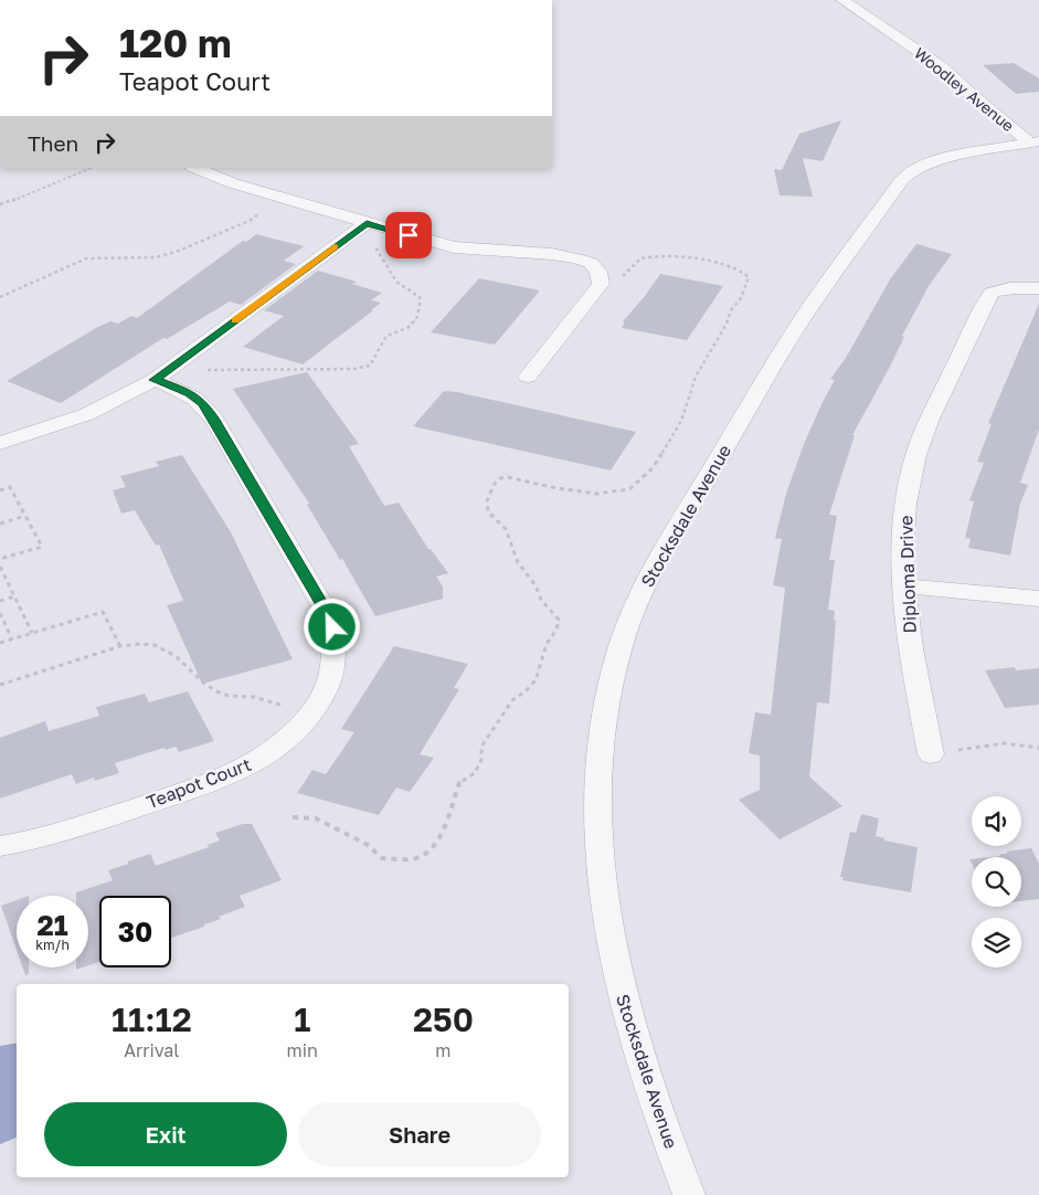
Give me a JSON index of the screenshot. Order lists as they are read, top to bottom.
{
  "streets": {
    "street": [
      "Woodley Avenue",
      "Stocksdale Avenue",
      "Diploma Drive",
      "Teapot Court"
    ]
  },
  "crossings": [
    ["Woodley Avenue", "Stocksdale Avenue"]
  ],
  "page": {
    "turn": ["120 m", "Teapot Court"],
    "then": "Then",
    "speed": "21 km/h",
    "limit": "30",
    "eta": [
      "11:12",
      "Arrival",
      "1",
      "min",
      "250",
      "m"
    ],
    "buttons": ["Exit", "Share"]
  }
}
